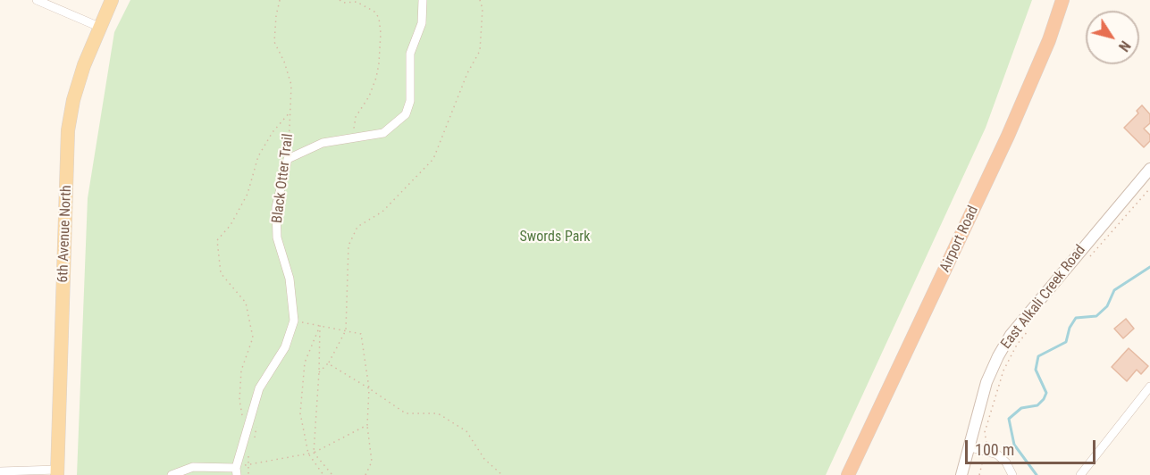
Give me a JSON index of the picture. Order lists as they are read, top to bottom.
{
  "streets": {
    "highway": ["Airport Road"],
    "main road": ["6th Avenue North"],
    "street": ["Black Otter Trail", "East Alkali Creek Road"]
  },
  "parks": ["Swords Park"],
  "scale_bar": "100 m",
  "north": "bottom right"
}
